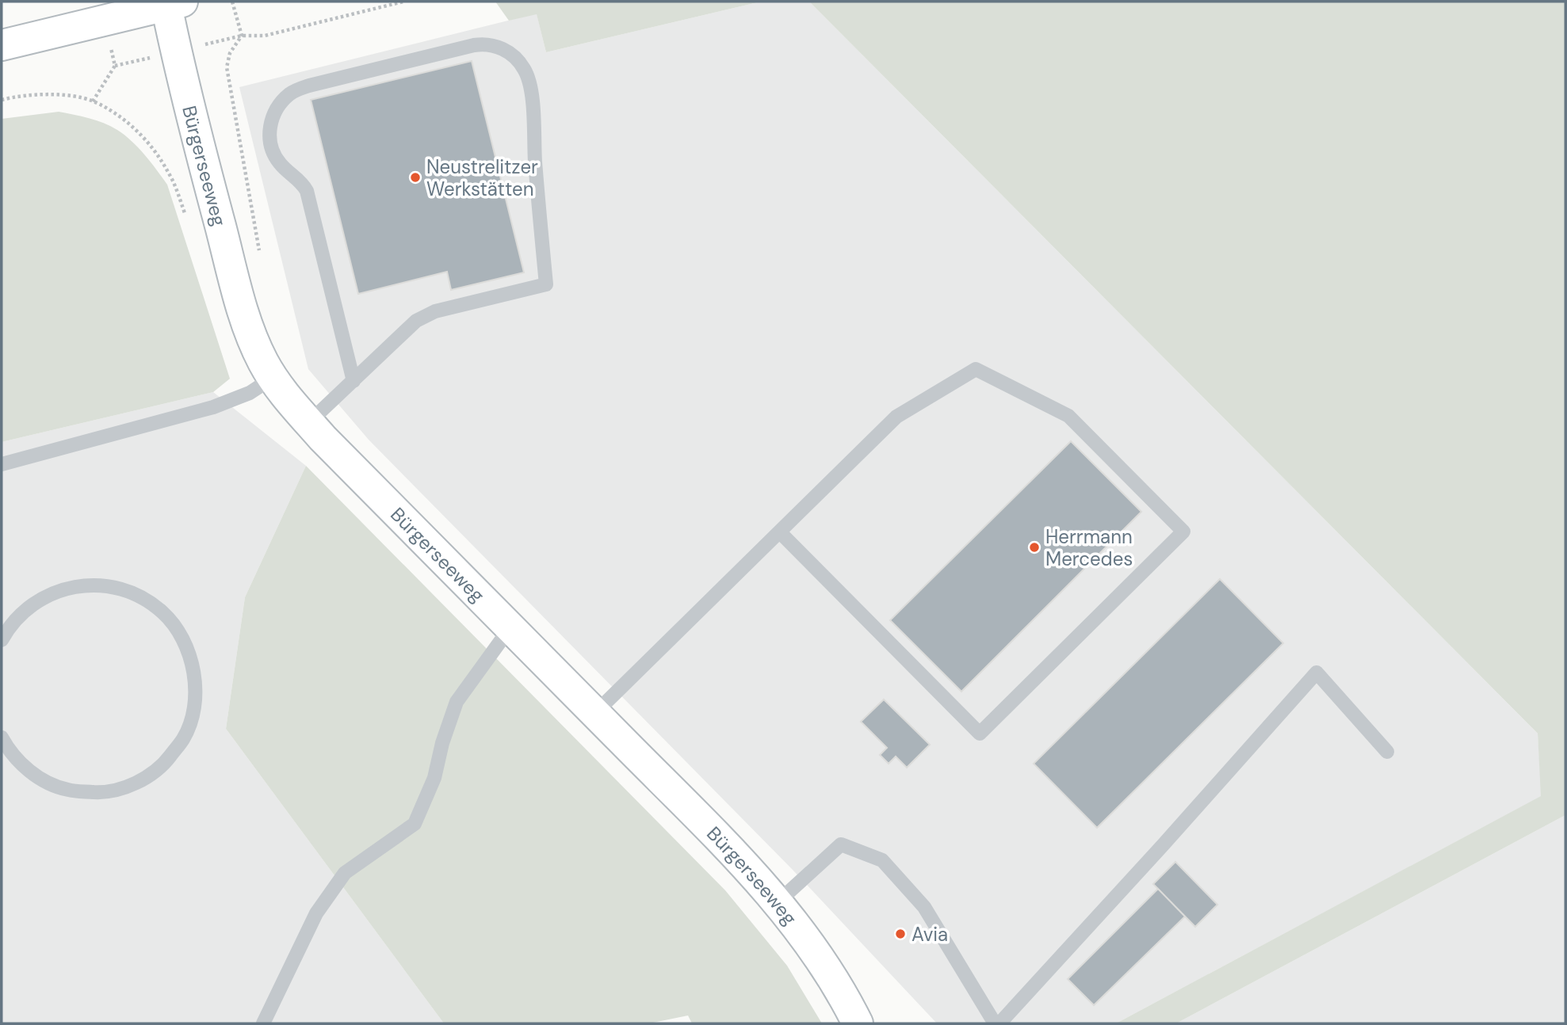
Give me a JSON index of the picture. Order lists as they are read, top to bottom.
{
  "streets": {
    "street": ["Bürgerseeweg"]
  },
  "places": ["Neustrelitzer Werkstätten", "Herrmann Mercedes", "Avia"]
}
